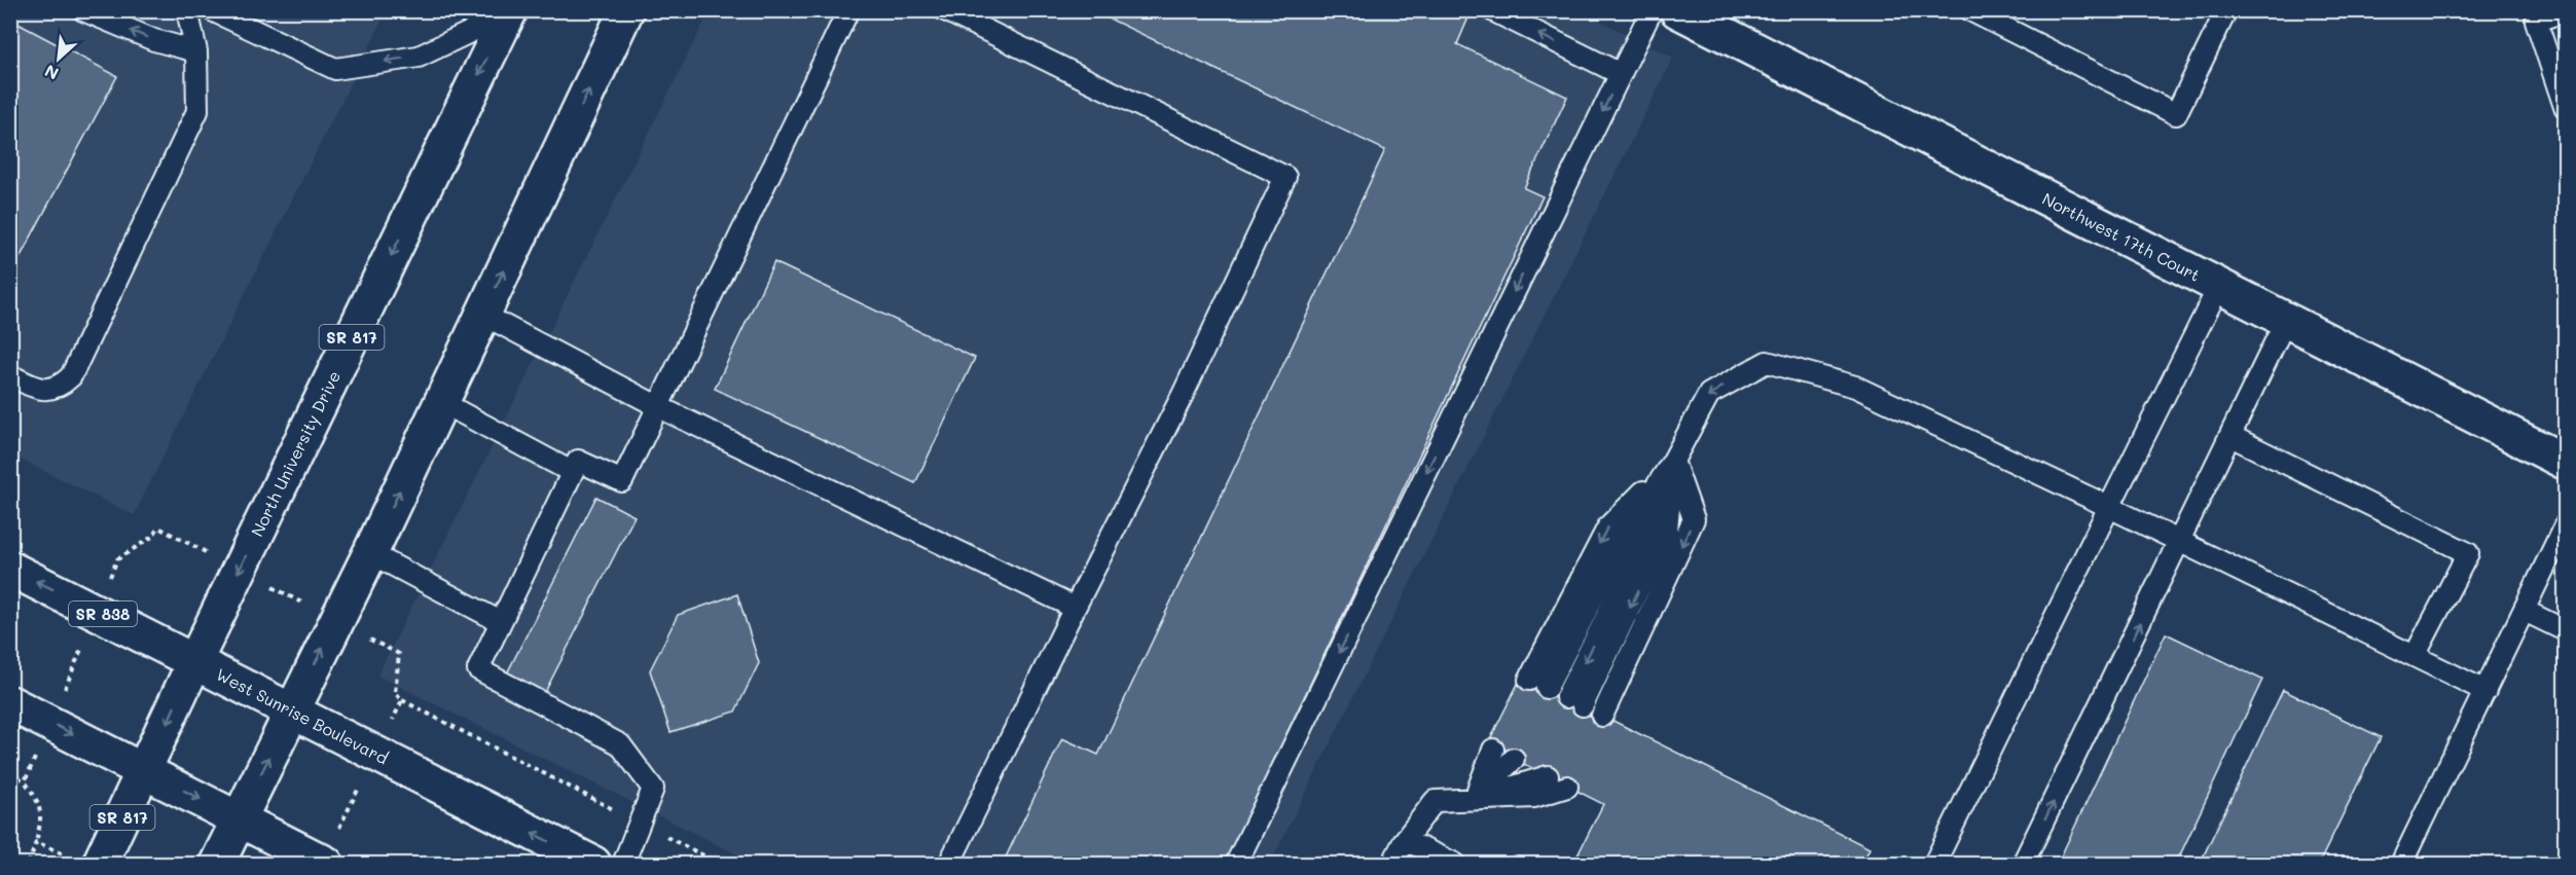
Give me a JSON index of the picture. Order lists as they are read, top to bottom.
{
  "streets": {
    "main road": [
      "Northwest 17th Court",
      "SR 817",
      "North University Drive",
      "SR 838",
      "West Sunrise Boulevard"
    ]
  },
  "crossings": [
    ["North University Drive", "West Sunrise Boulevard"]
  ],
  "north": "bottom left"
}
